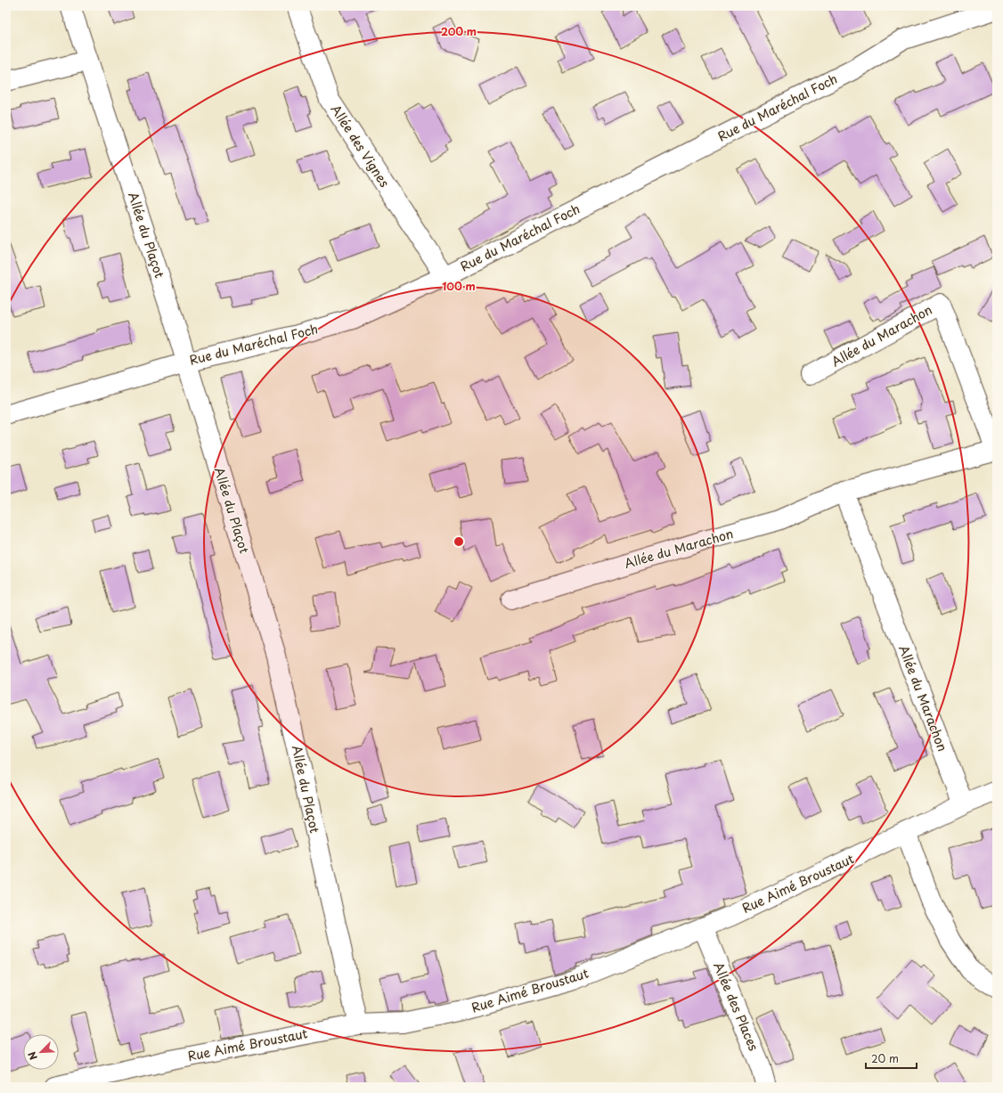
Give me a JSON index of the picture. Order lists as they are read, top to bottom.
{
  "streets": {
    "street": [
      "Rue du Maréchal Foch",
      "Allée des Vignes",
      "Allée du Plaçot",
      "Allée du Marachon",
      "Rue Aimé Broustaut",
      "Allée des Places"
    ]
  },
  "crossings": [
    ["Rue du Maréchal Foch", "Allée des Vignes"],
    ["Rue du Maréchal Foch", "Allée du Plaçot"],
    ["Allée du Plaçot", "Rue Aimé Broustaut"],
    ["Allée du Marachon", "Rue Aimé Broustaut"],
    ["Rue Aimé Broustaut", "Allée des Places"]
  ],
  "scale_bar": "20 m",
  "north": "bottom left",
  "rings": ["200 m", "100 m"]
}
